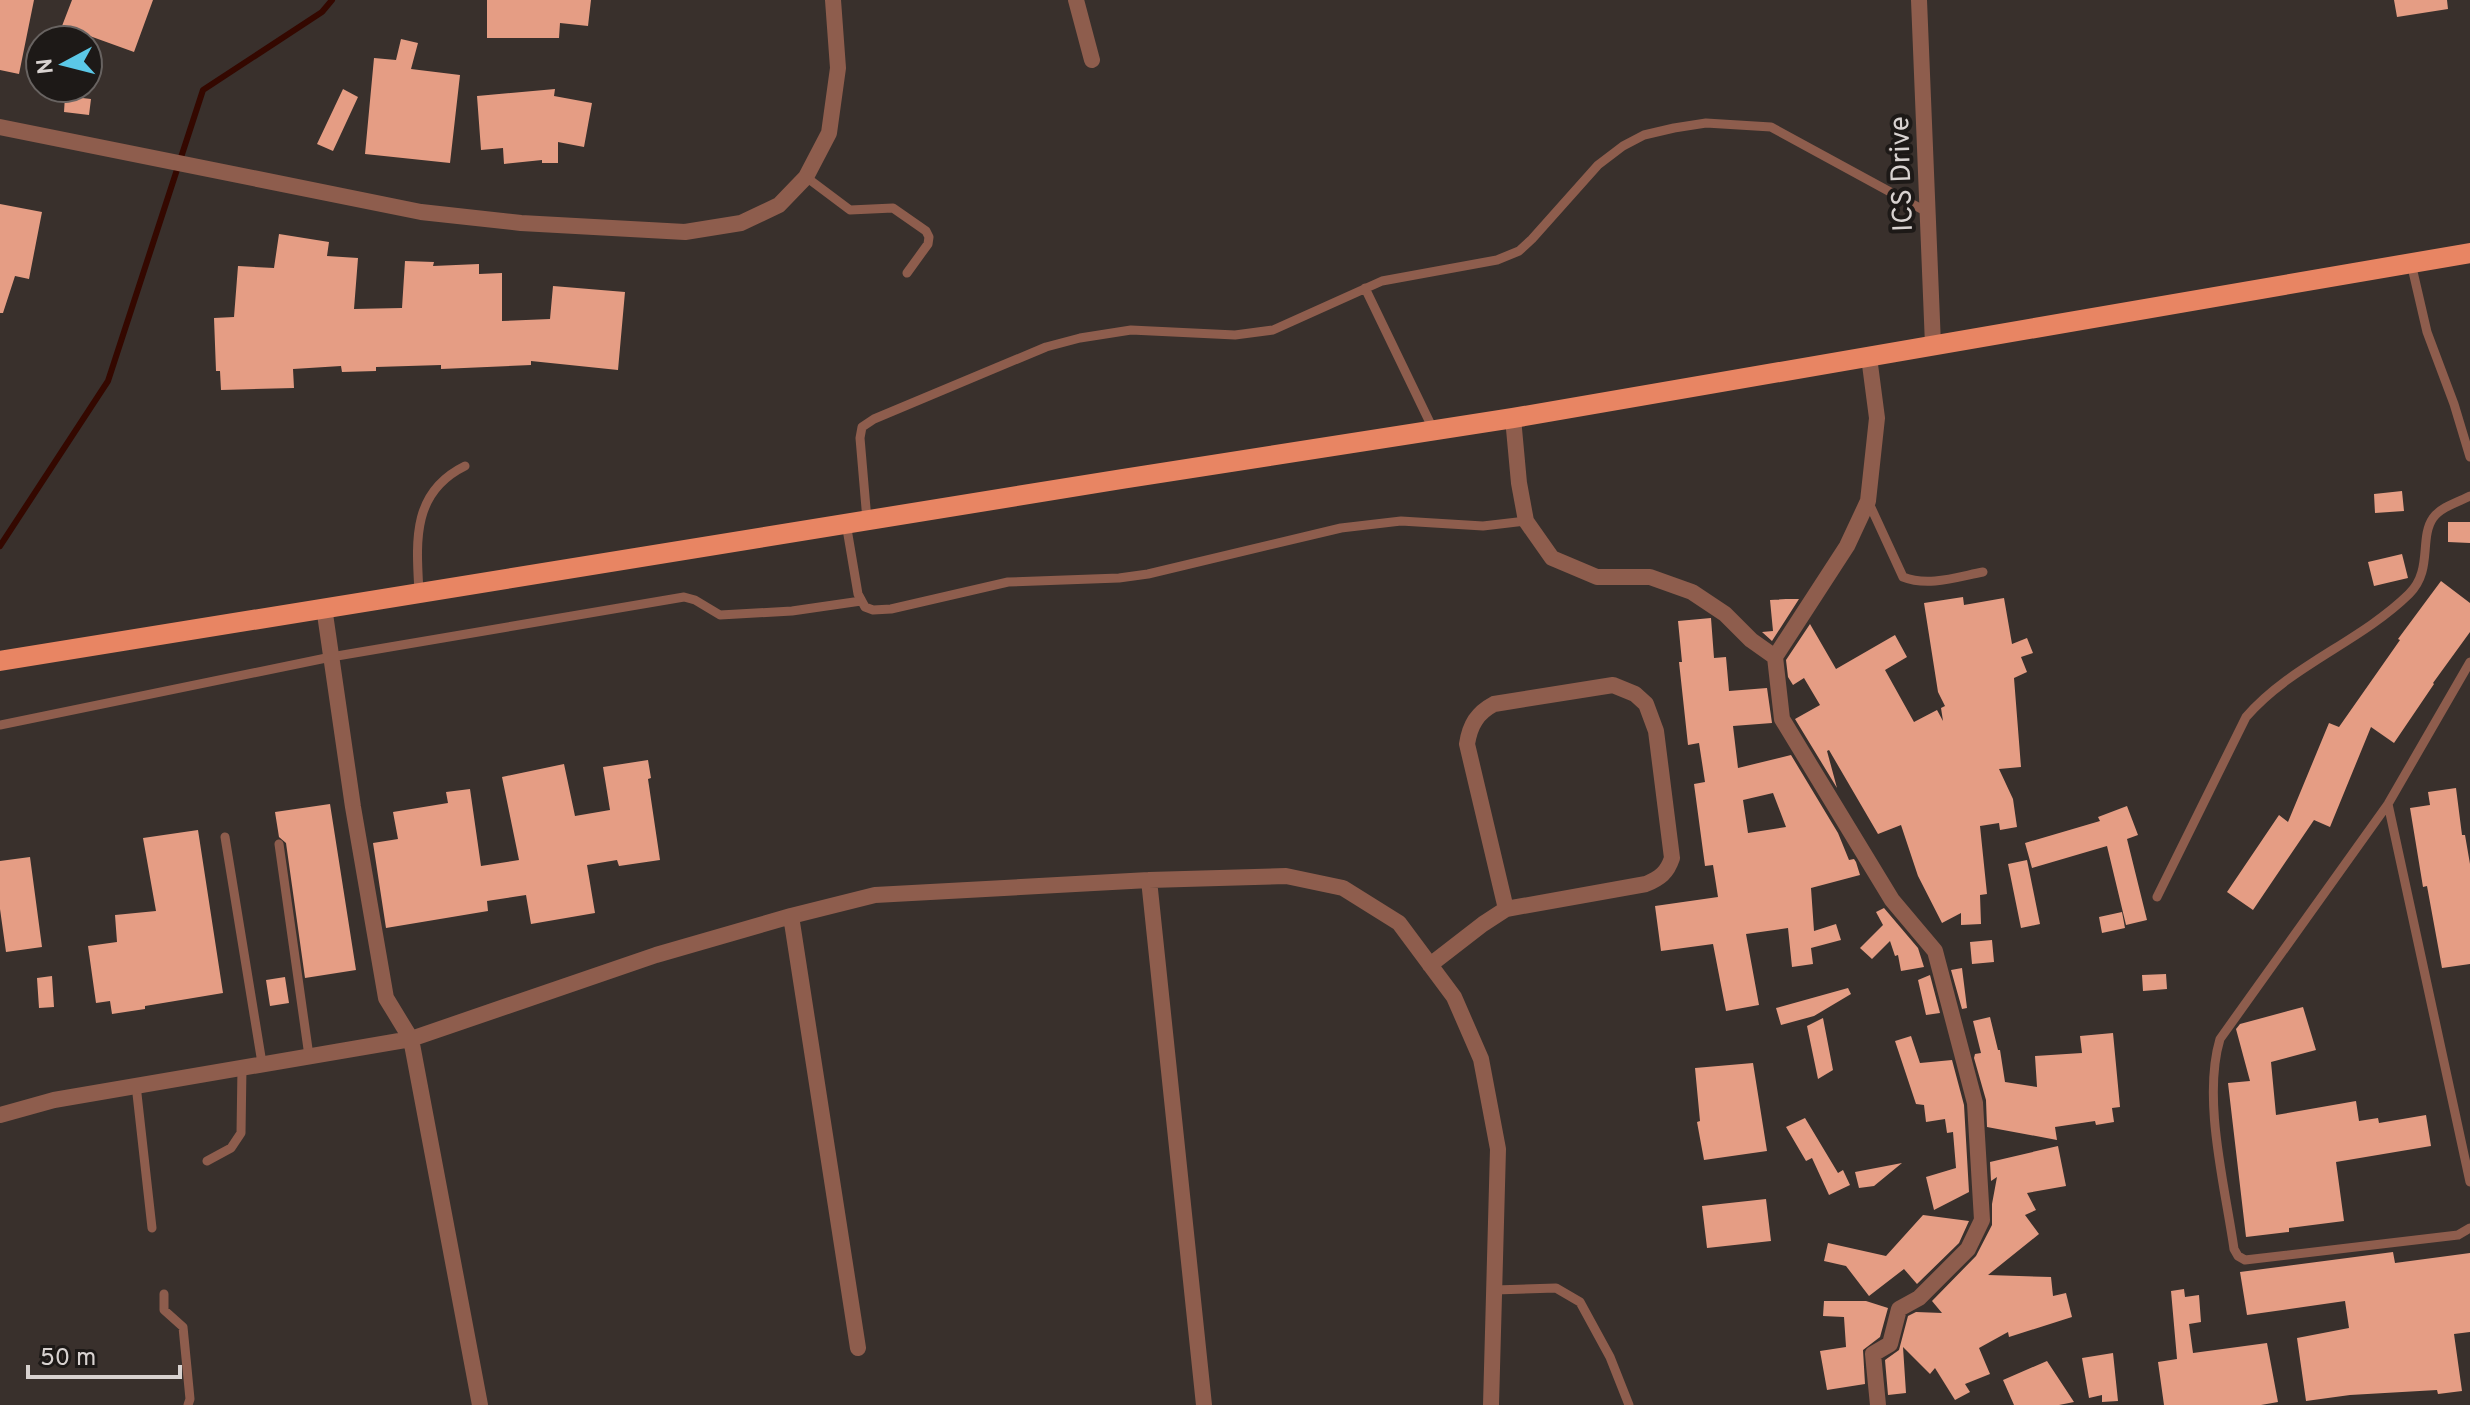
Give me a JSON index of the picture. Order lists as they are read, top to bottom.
{
  "streets": {
    "street": ["ICS Drive"]
  },
  "scale_bar": "50 m",
  "north": "left"
}
